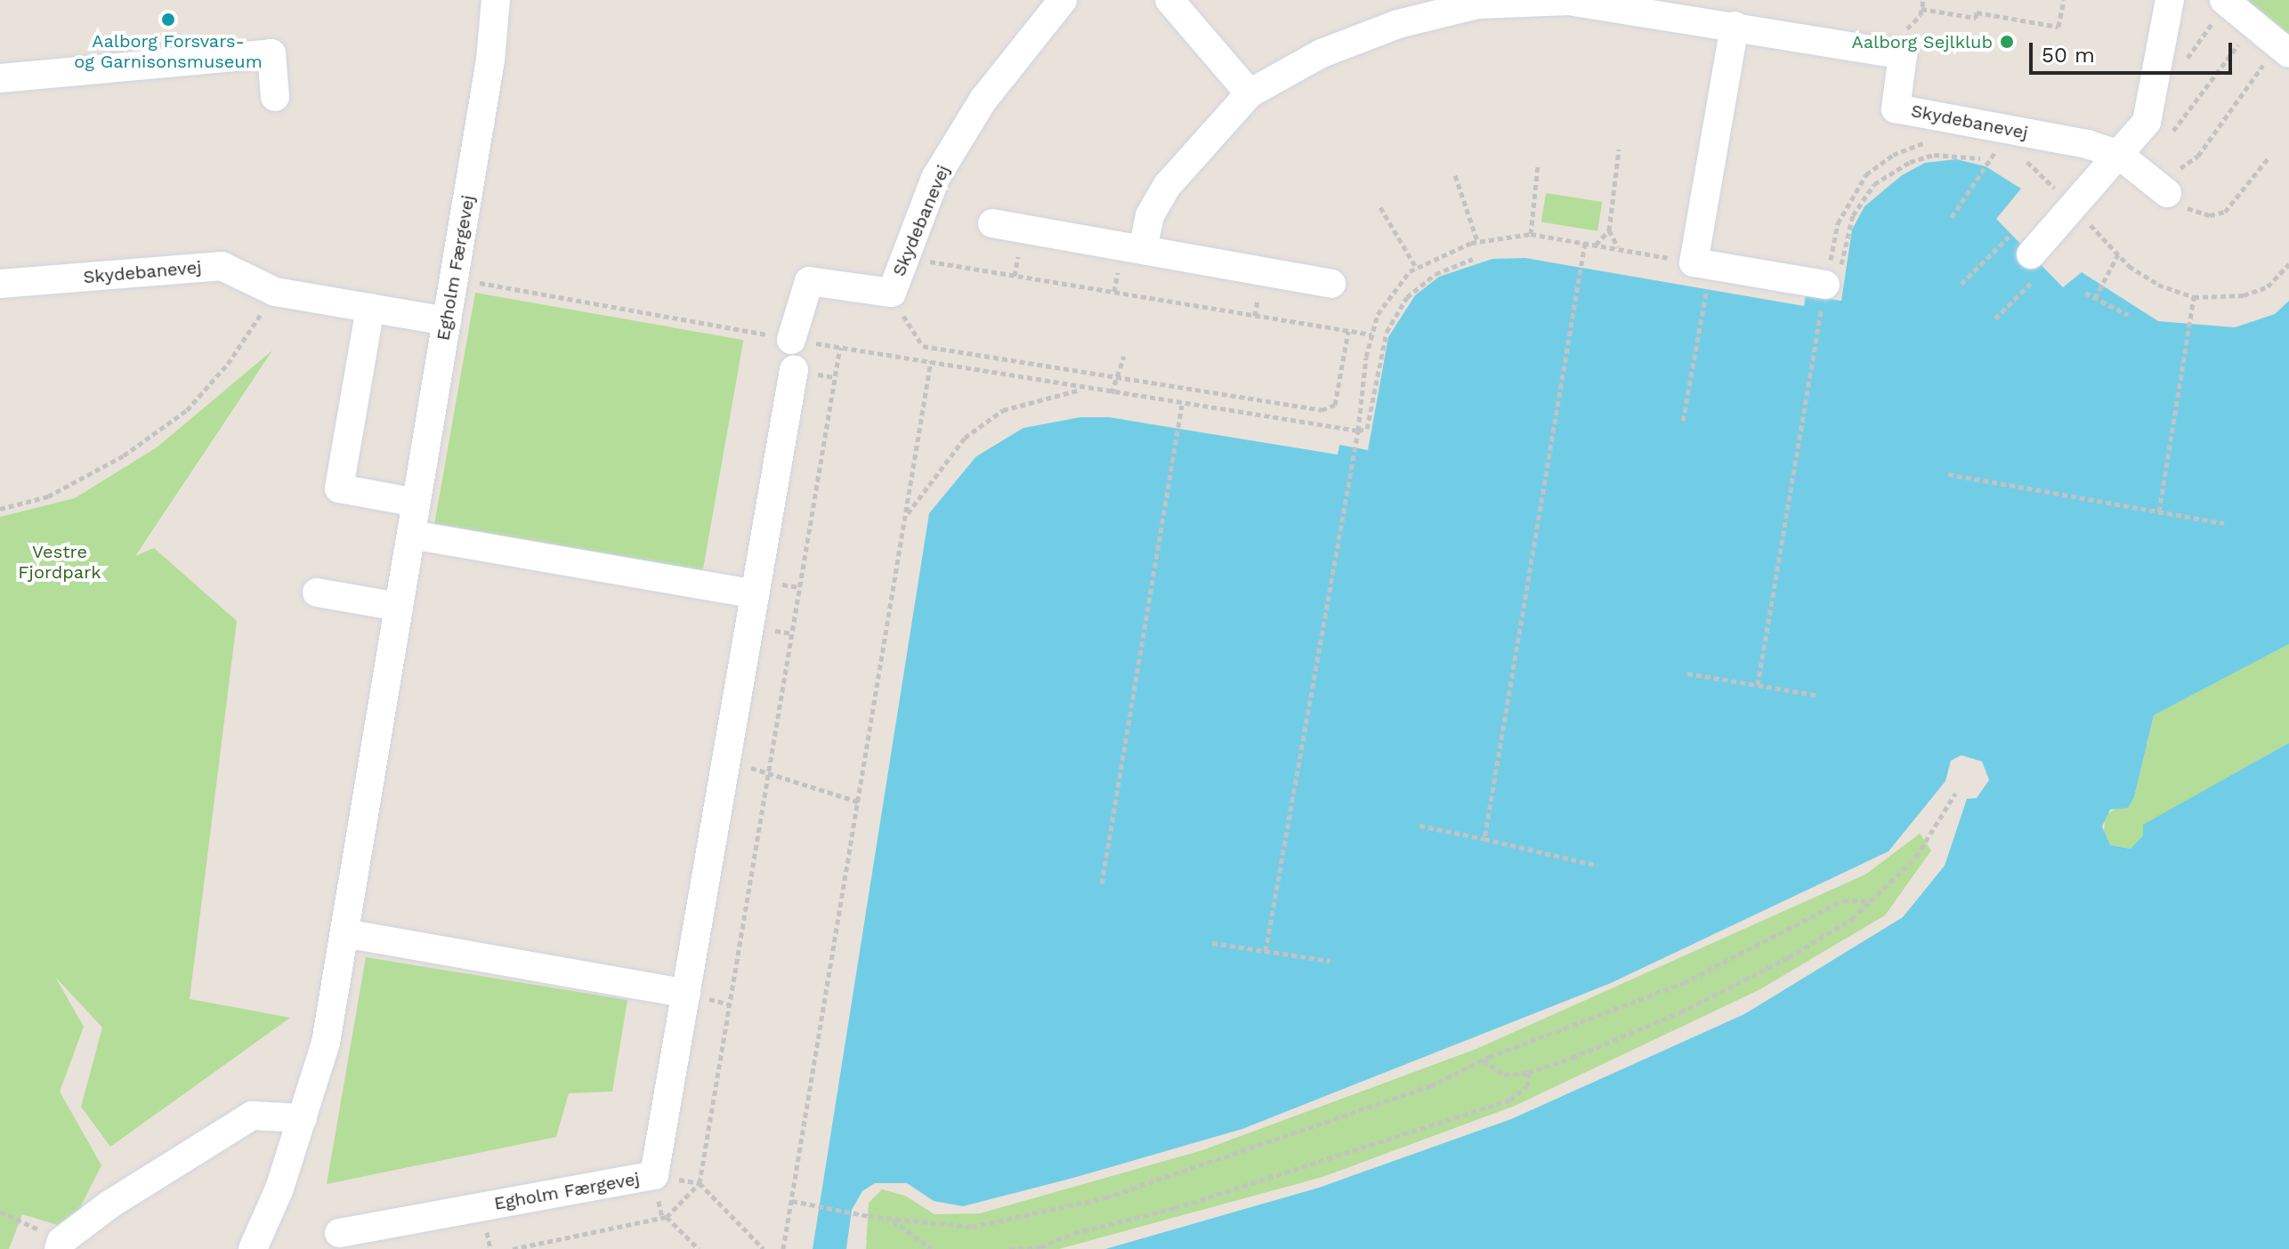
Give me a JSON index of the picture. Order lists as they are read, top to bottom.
{
  "streets": {
    "street": ["Skydebanevej", "Egholm Færgevej"]
  },
  "crossings": [
    ["Skydebanevej", "Egholm Færgevej"]
  ],
  "parks": ["Vestre Fjordpark"],
  "places": ["Aalborg Forsvars- og Garnisonsmuseum", "Aalborg Sejlklub"],
  "scale_bar": "50 m"
}
